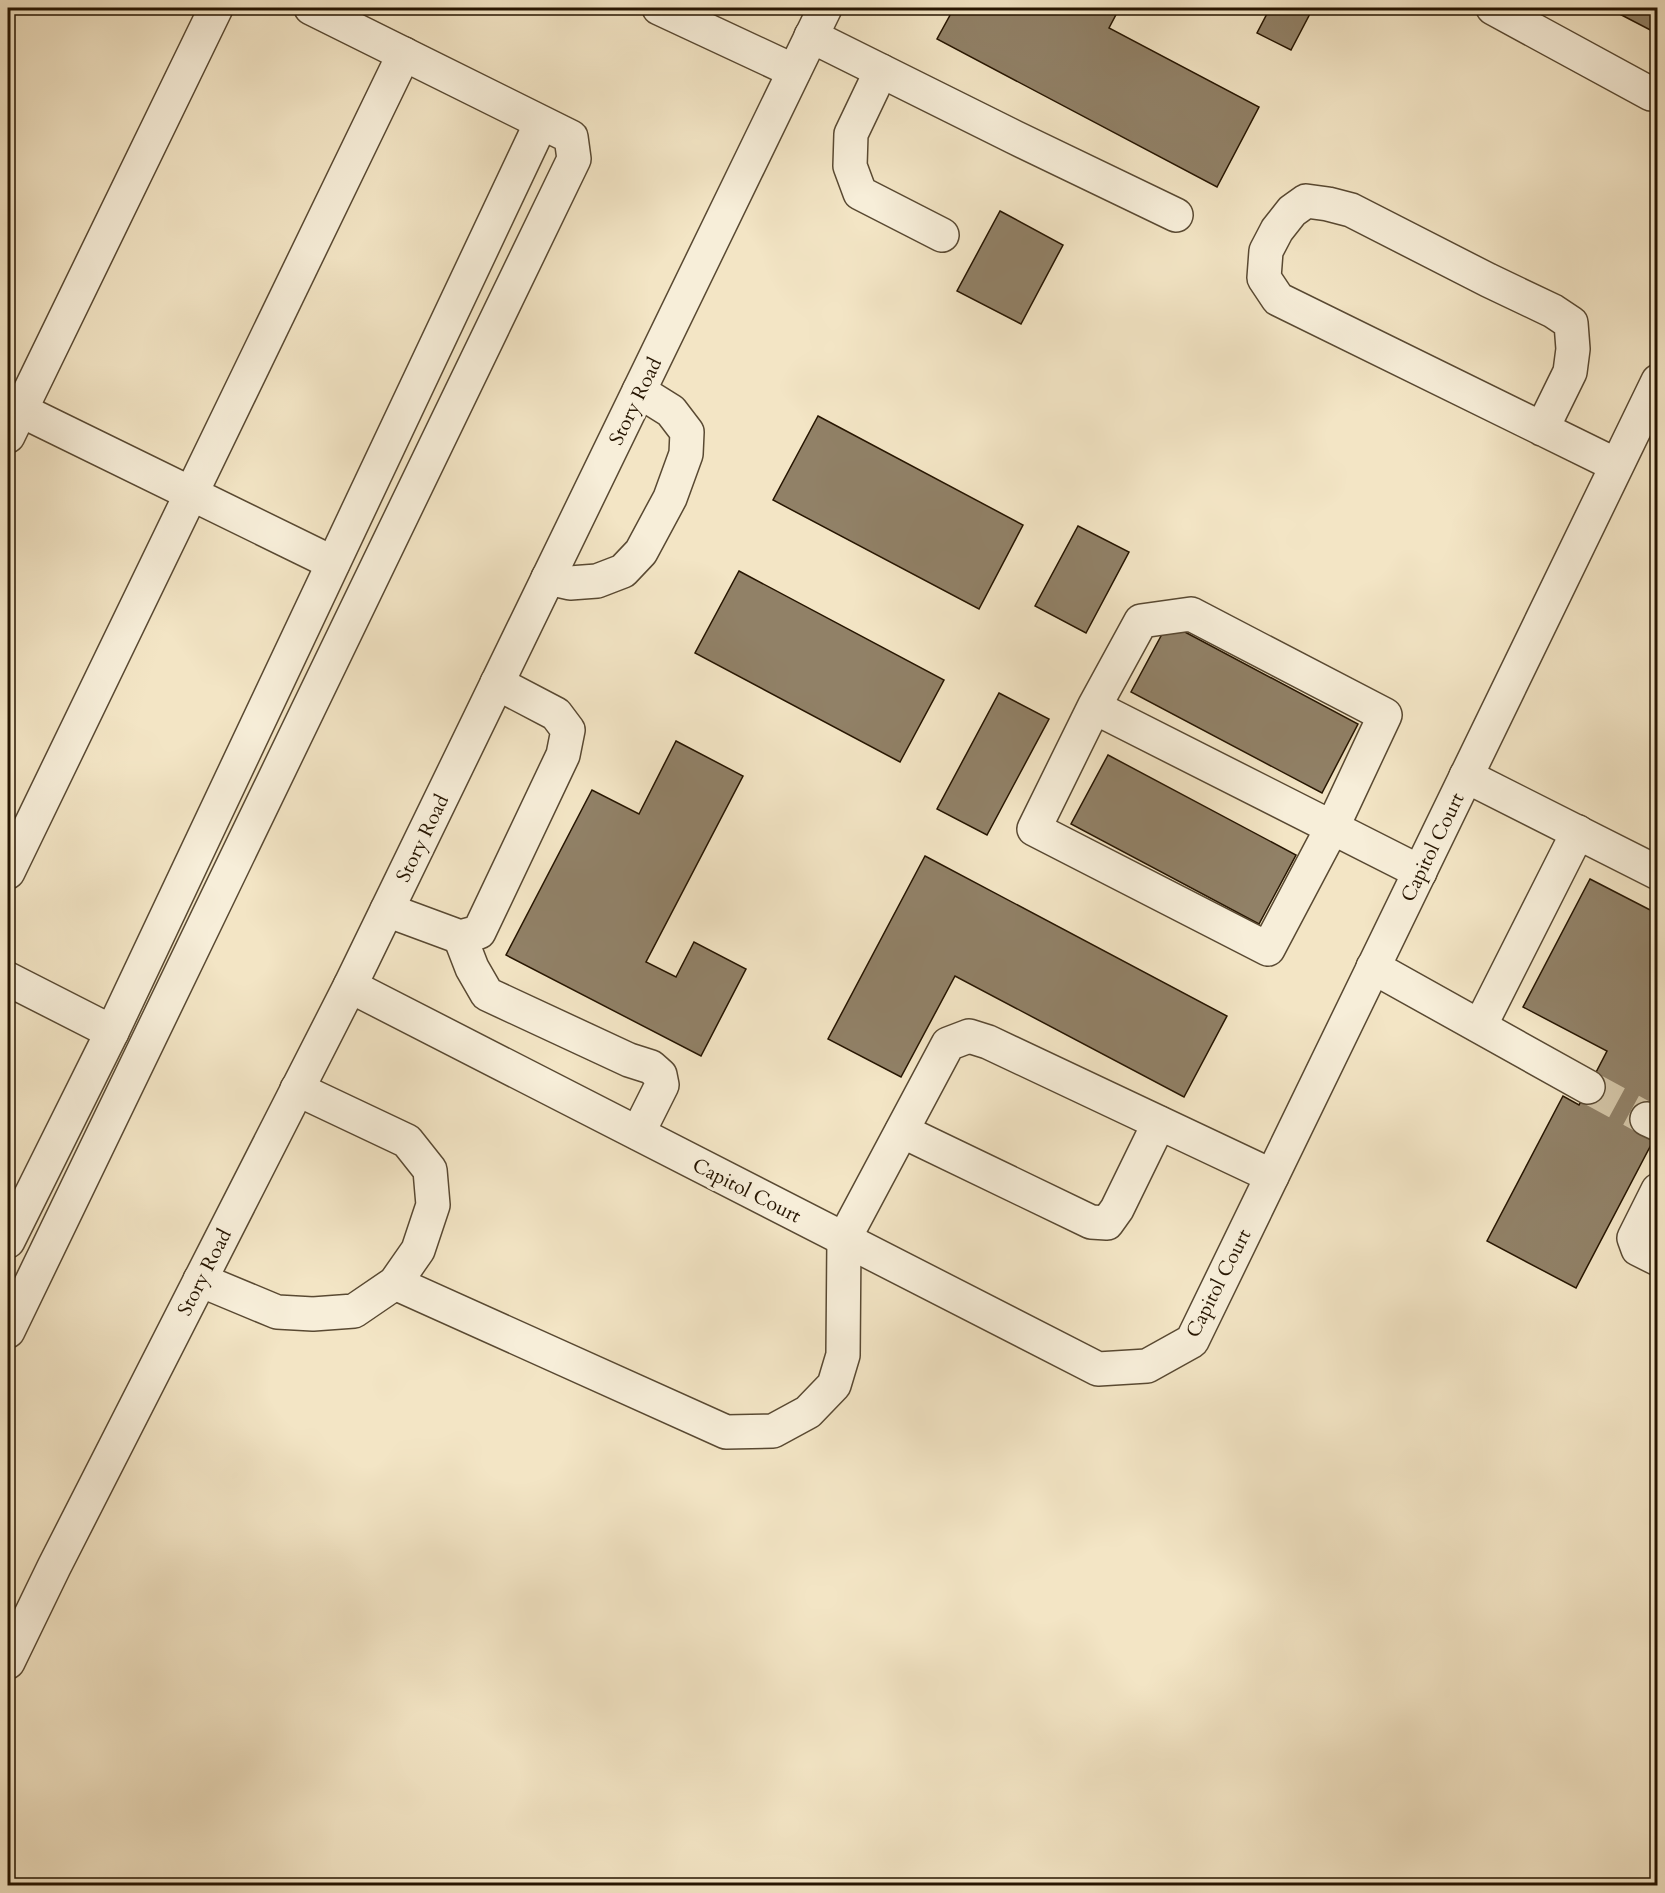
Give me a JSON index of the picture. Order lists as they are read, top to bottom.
{
  "streets": {
    "street": ["Story Road", "Capitol Court"]
  },
  "crossings": [
    ["Story Road", "Capitol Court"]
  ]
}
